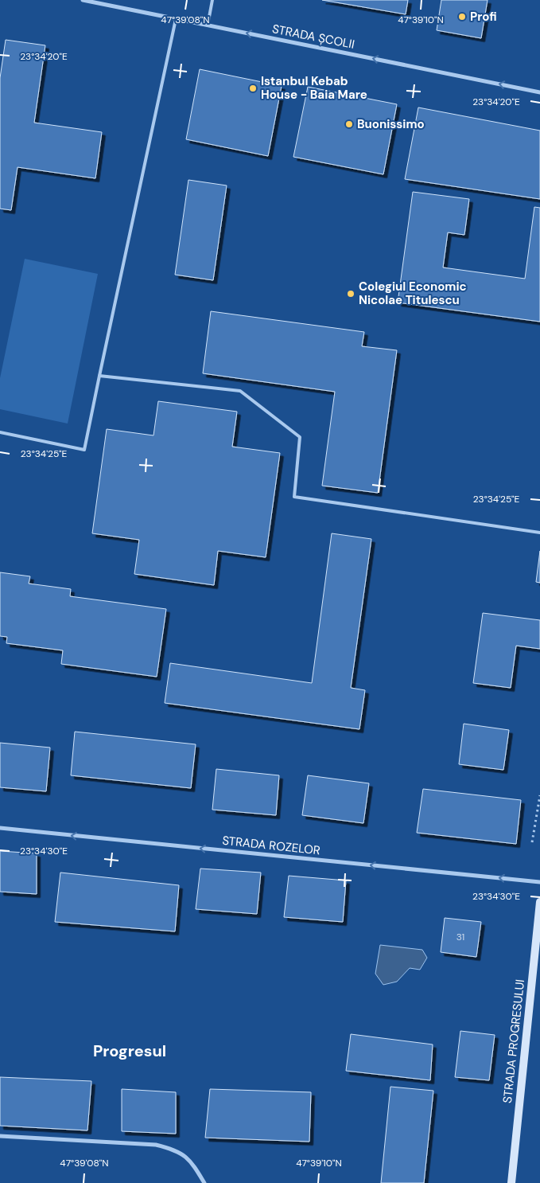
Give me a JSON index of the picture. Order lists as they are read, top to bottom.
{
  "streets": {
    "street": ["STRADA ȘCOLII", "STRADA ROZELOR", "STRADA PROGRESULUI"]
  },
  "one_way": ["STRADA ȘCOLII", "STRADA ROZELOR"],
  "districts": ["Progresul"],
  "places": [
    "Profi",
    "Istanbul Kebab House - Baia Mare",
    "Buonissimo",
    "Colegiul Economic Nicolae Titulescu"
  ],
  "house_numbers": ["31"],
  "coordinates": [
    "47°39'08\"N",
    "47°39'10\"N",
    "23°34'20\"E",
    "23°34'25\"E",
    "23°34'30\"E"
  ]
}
